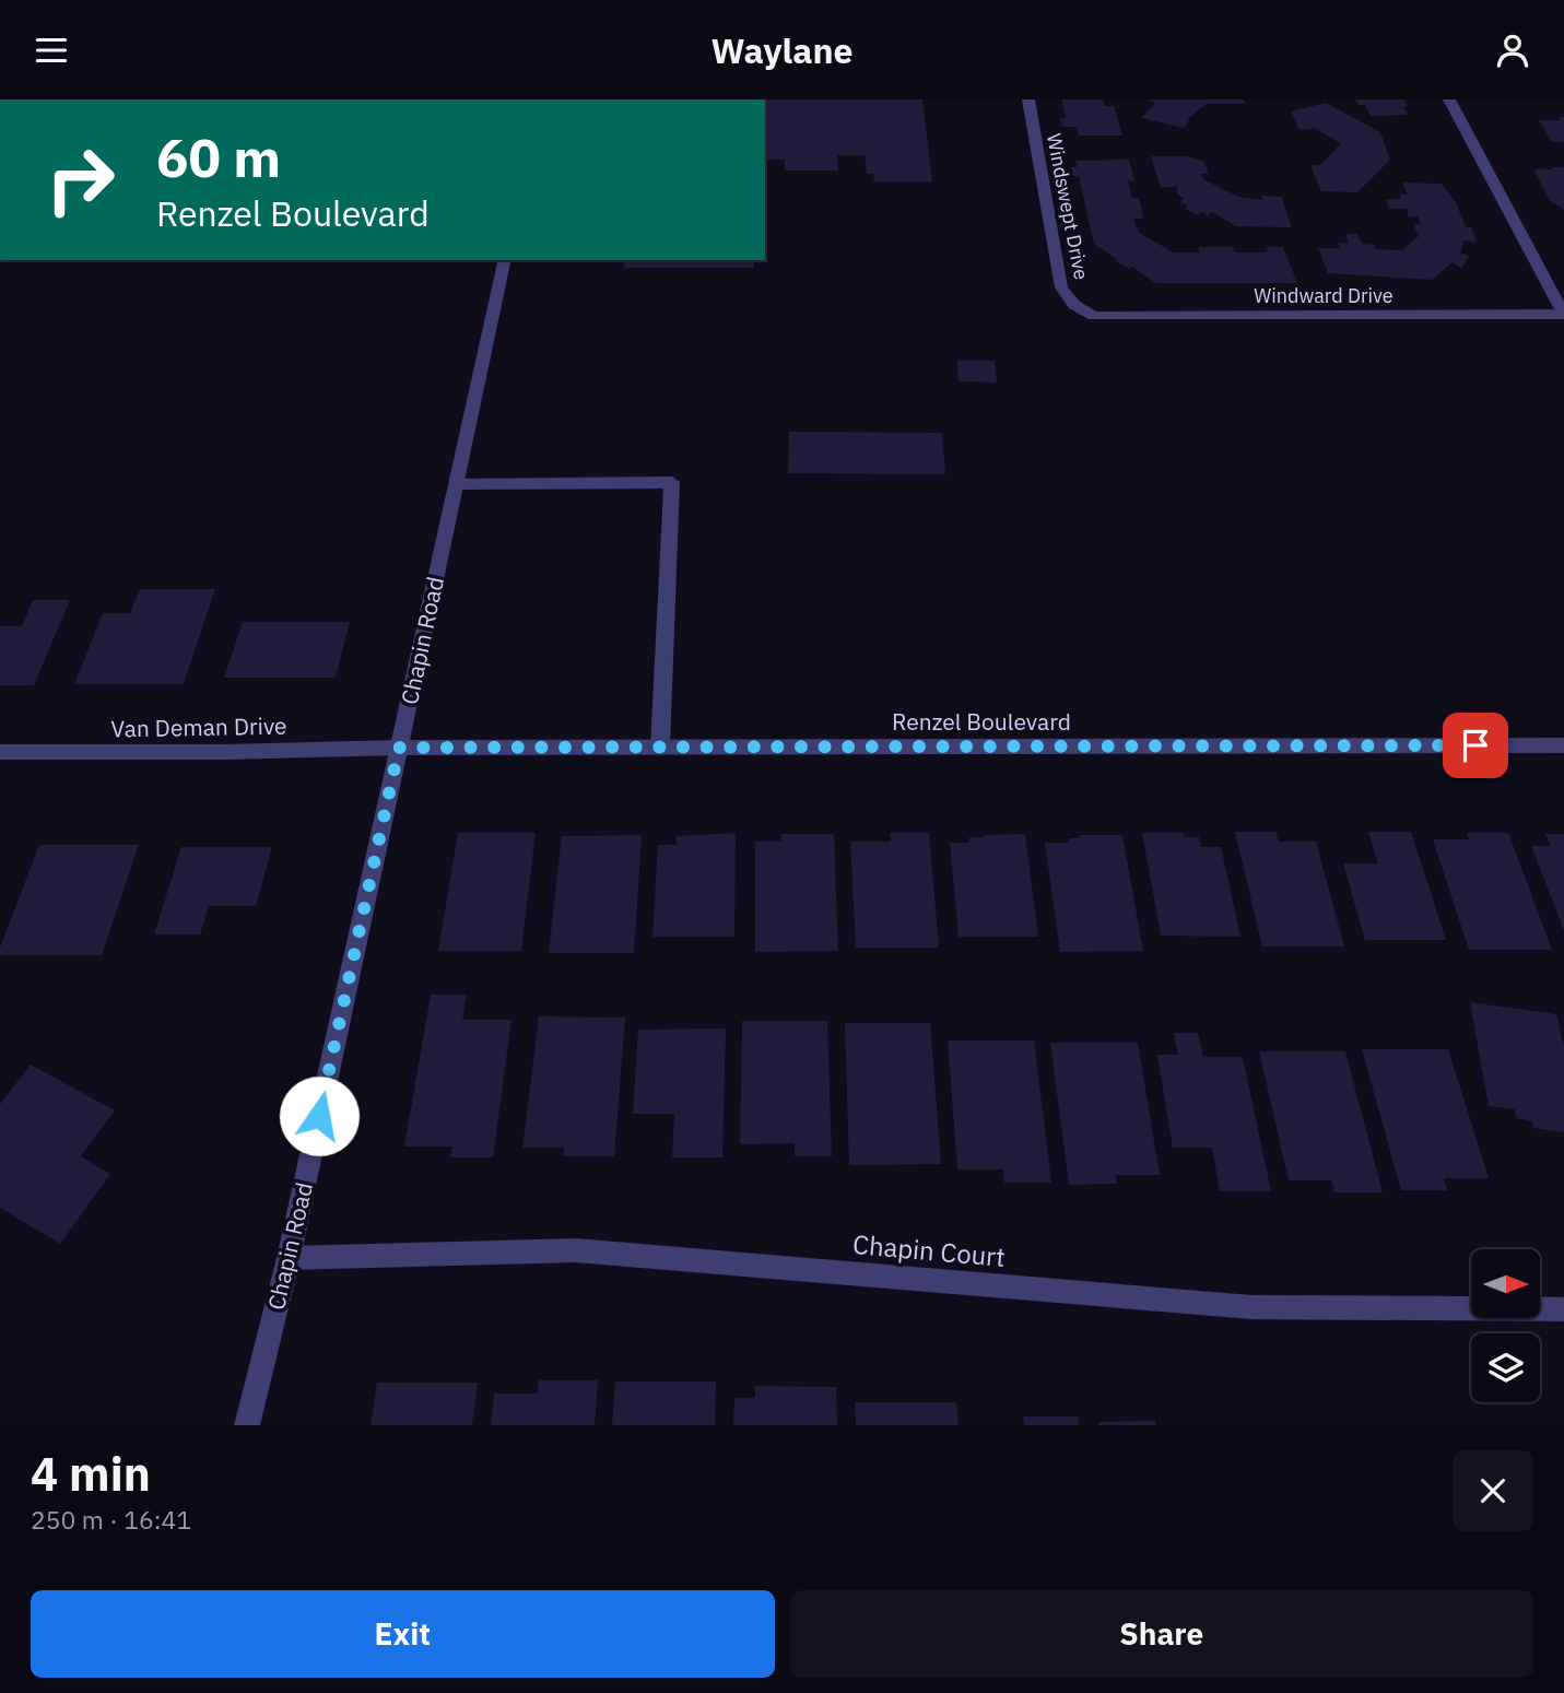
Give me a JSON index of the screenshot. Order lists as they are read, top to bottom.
{
  "streets": {
    "street": [
      "Windswept Drive",
      "Windward Drive",
      "Chapin Road",
      "Renzel Boulevard",
      "Van Deman Drive",
      "Chapin Court"
    ]
  },
  "crossings": [
    ["Windswept Drive", "Windward Drive"],
    ["Chapin Road", "Renzel Boulevard"],
    ["Chapin Road", "Van Deman Drive"],
    ["Chapin Road", "Chapin Court"],
    ["Renzel Boulevard", "Van Deman Drive"]
  ],
  "north": "right",
  "page": {
    "header": "Waylane",
    "turn": ["60 m", "Renzel Boulevard"],
    "heading": ["4 min", "250 m · 16:41"],
    "buttons": ["Exit", "Share"]
  }
}
